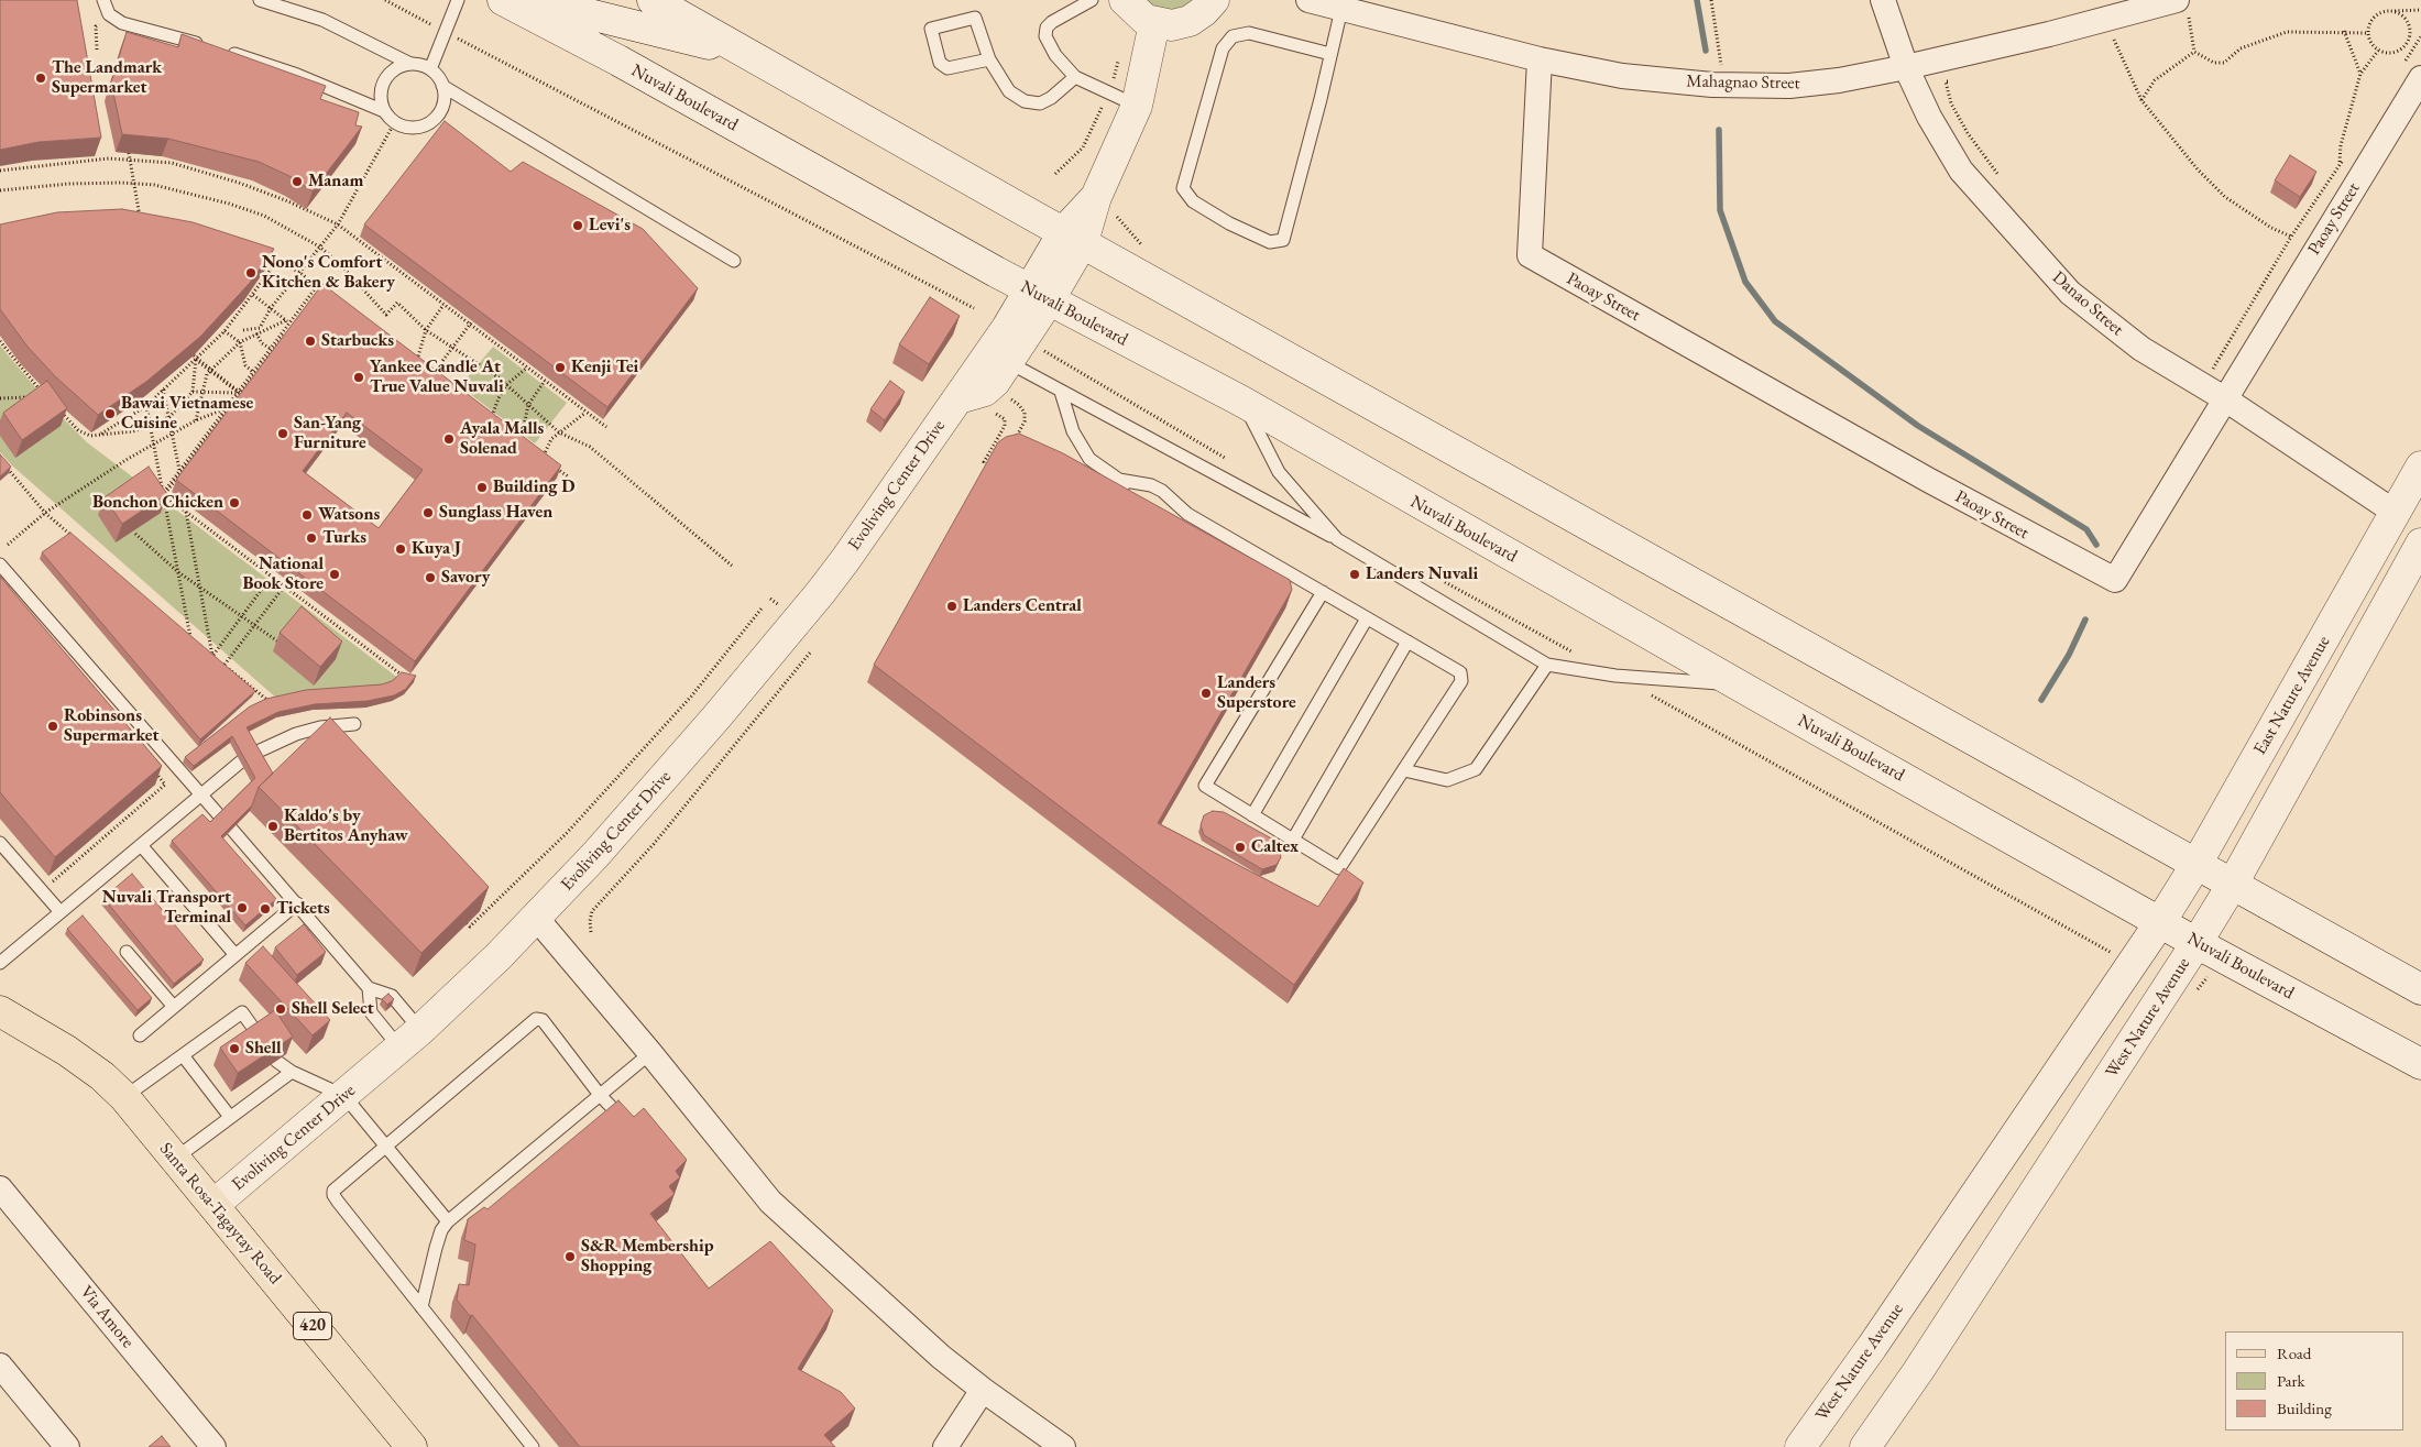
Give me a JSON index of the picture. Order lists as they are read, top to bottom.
{
  "streets": {
    "main road": [
      "Nuvali Boulevard",
      "Evoliving Center Drive",
      "East Nature Avenue",
      "West Nature Avenue",
      "Santa Rosa-Tagaytay Road",
      "420"
    ],
    "street": [
      "Mahagnao Street",
      "Paoay Street",
      "Danao Street",
      "Via Amore"
    ]
  },
  "crossings": [
    ["Mahagnao Street", "Paoay Street"],
    ["Mahagnao Street", "Danao Street"],
    ["Nuvali Boulevard", "Evoliving Center Drive"],
    ["Nuvali Boulevard", "East Nature Avenue"],
    ["Nuvali Boulevard", "West Nature Avenue"],
    ["Paoay Street", "Danao Street"],
    ["Danao Street", "East Nature Avenue"],
    ["Evoliving Center Drive", "Santa Rosa-Tagaytay Road"],
    ["East Nature Avenue", "West Nature Avenue"]
  ],
  "places": [
    "The Landmark Supermarket",
    "Manam",
    "Levi's",
    "Nono's Comfort Kitchen & Bakery",
    "Starbucks",
    "Kenji Tei",
    "Yankee Candle At True Value Nuvali",
    "Bawai Vietnamese Cuisine",
    "San-Yang Furniture",
    "Ayala Malls Solenad",
    "Building D",
    "Bonchon Chicken",
    "Sunglass Haven",
    "Watsons",
    "Turks",
    "Kuya J",
    "National Book Store",
    "Landers Nuvali",
    "Savory",
    "Landers Central",
    "Landers Superstore",
    "Robinsons Supermarket",
    "Kaldo's by Bertitos Anyhaw",
    "Caltex",
    "Nuvali Transport Terminal",
    "Tickets",
    "Shell Select",
    "Shell",
    "S&R Membership Shopping"
  ],
  "legend": ["Road", "Park", "Building"]
}
